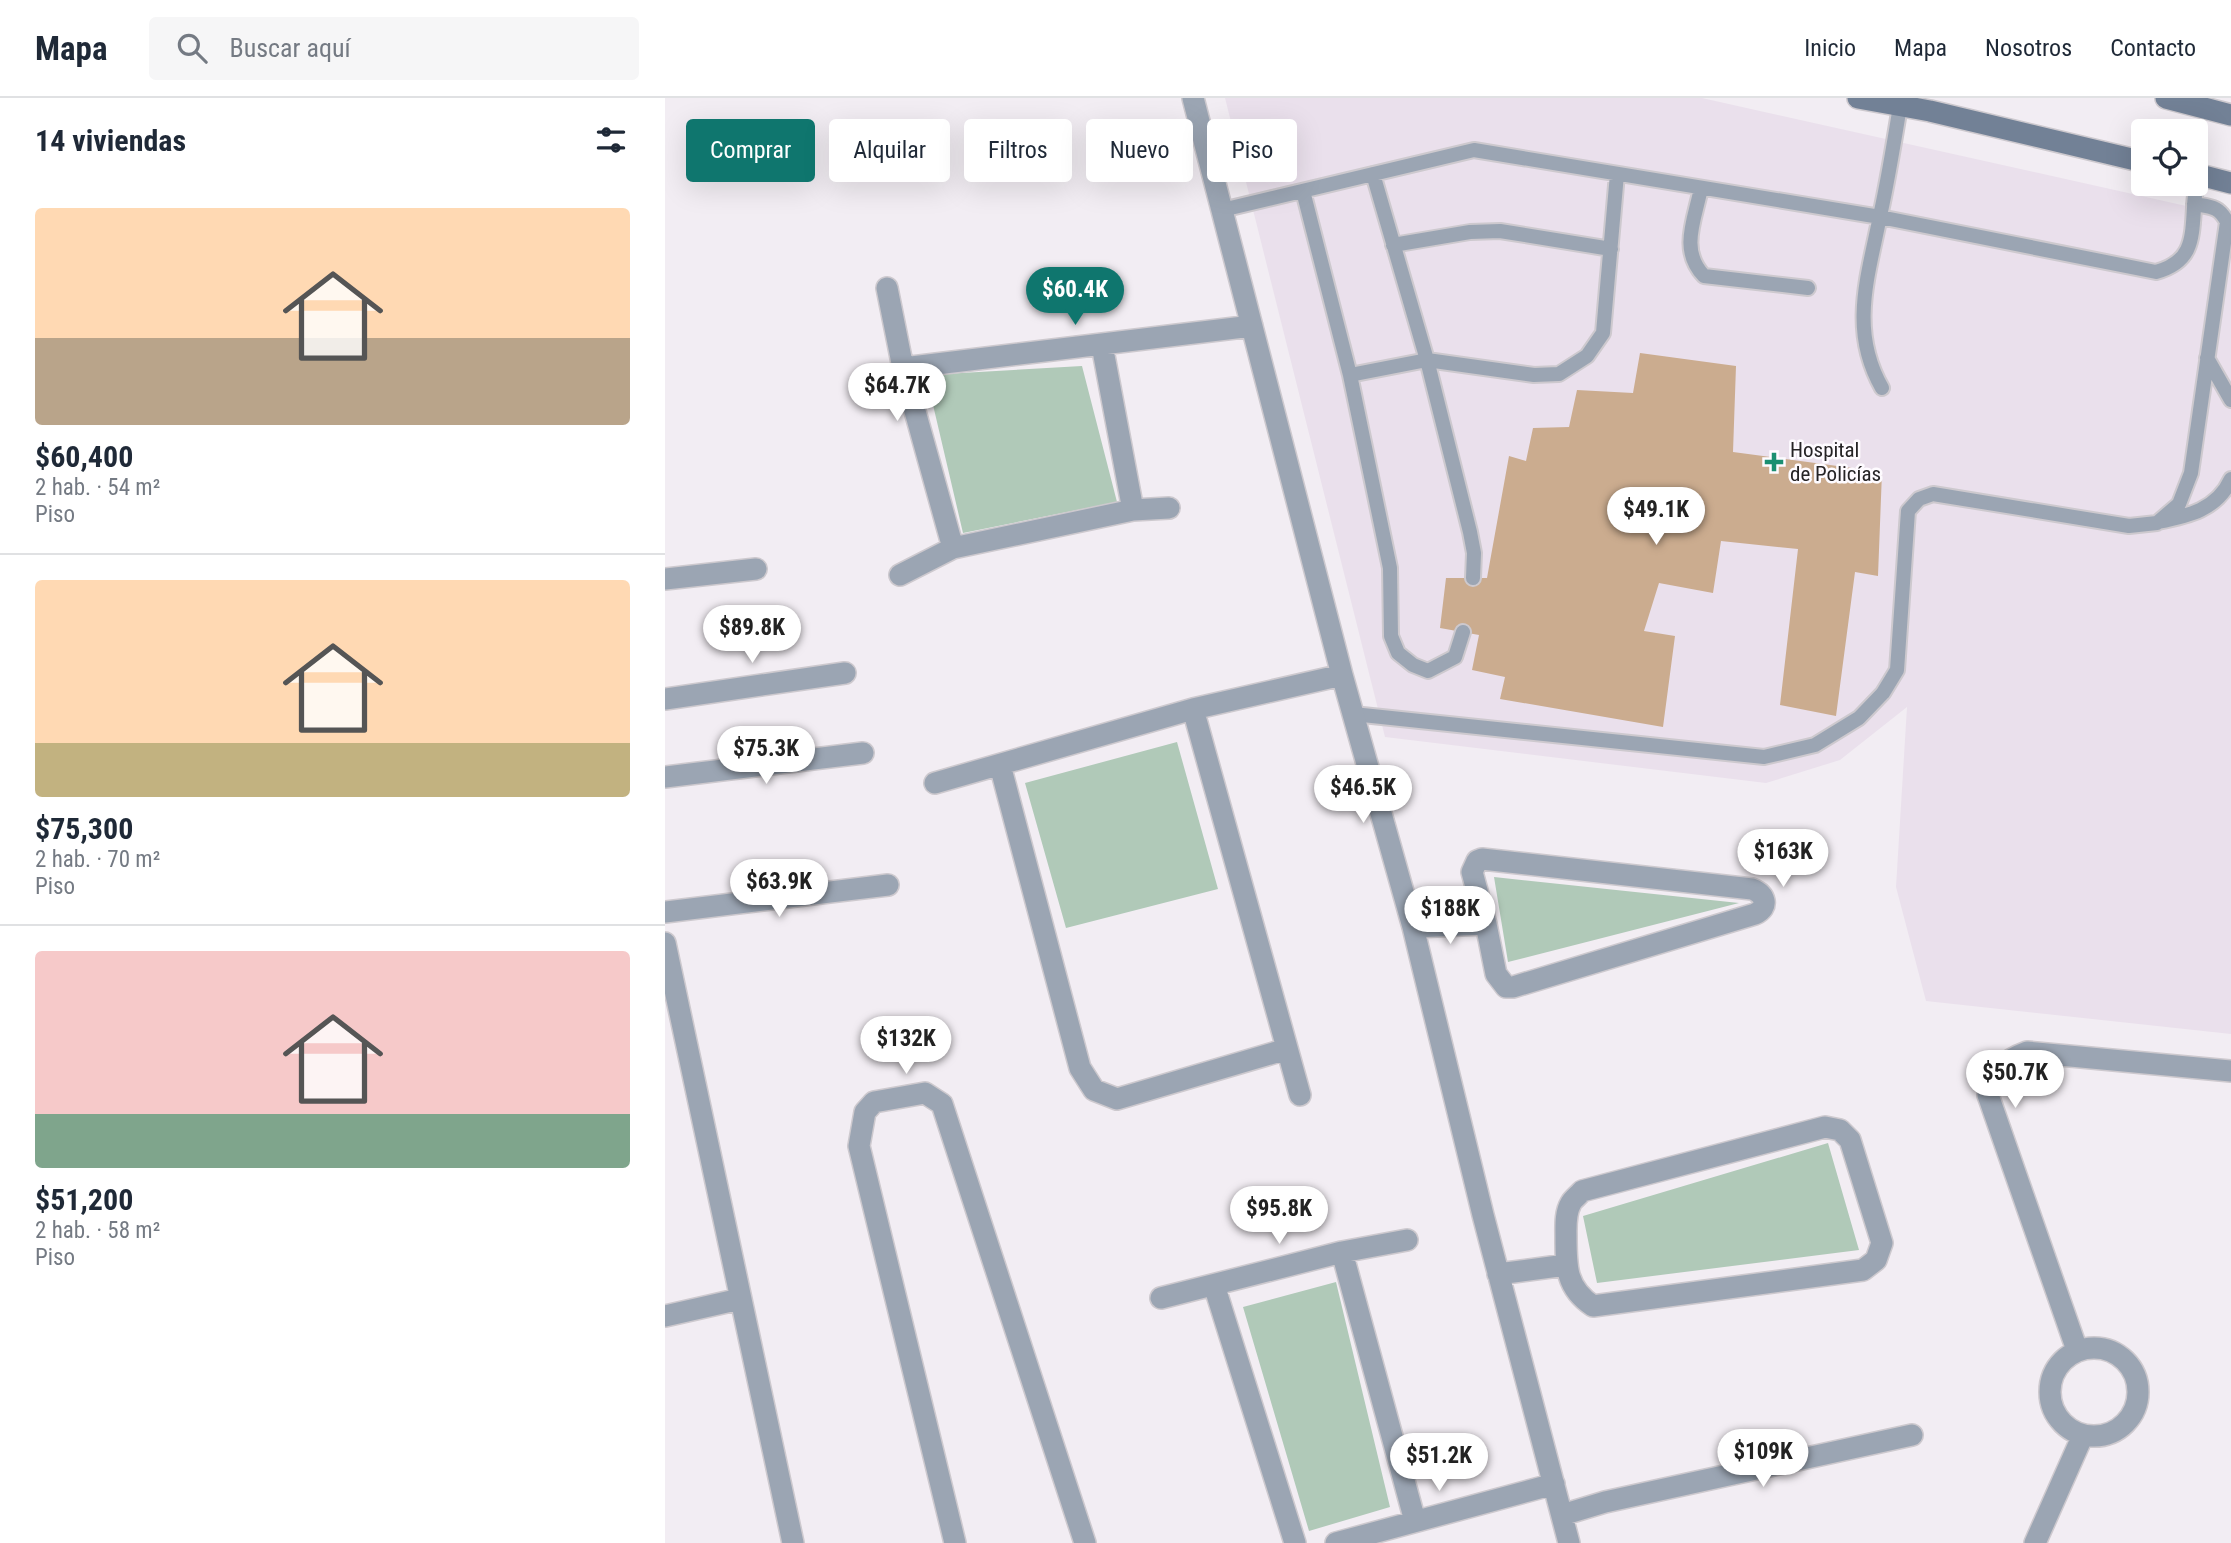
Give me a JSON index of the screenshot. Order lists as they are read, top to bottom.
{
  "places": {
    "health": ["Hospital de Policías"]
  },
  "page": {
    "header": "Mapa",
    "search": "Buscar aquí",
    "nav": [
      "Inicio",
      "Mapa",
      "Nosotros",
      "Contacto"
    ],
    "heading": "14 viviendas",
    "chip": [
      "Comprar",
      "Alquilar",
      "Filtros",
      "Nuevo",
      "Piso"
    ],
    "list": [
      {
        "name": "$60,400",
        "note": "2 hab. · 54 m² · Piso"
      },
      {
        "name": "$75,300",
        "note": "2 hab. · 70 m² · Piso"
      },
      {
        "name": "$51,200",
        "note": "2 hab. · 58 m² · Piso"
      }
    ],
    "price": [
      "$60.4K",
      "$64.7K",
      "$49.1K",
      "$89.8K",
      "$75.3K",
      "$46.5K",
      "$163K",
      "$63.9K",
      "$188K",
      "$132K",
      "$50.7K",
      "$95.8K",
      "$109K",
      "$51.2K"
    ]
  }
}
